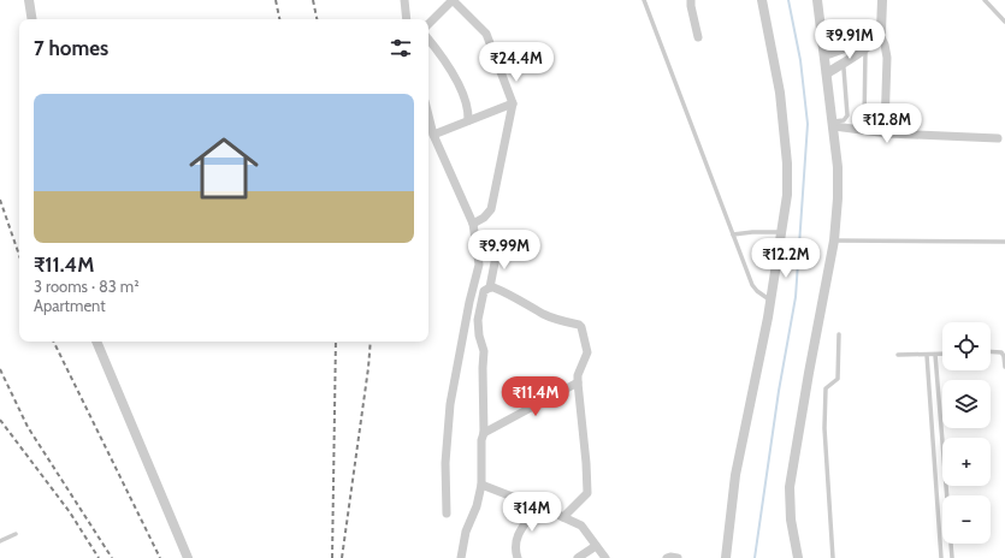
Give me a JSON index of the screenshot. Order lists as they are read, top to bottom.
{
  "page": {
    "price": [
      "₹9.91M",
      "₹24.4M",
      "₹12.8M",
      "₹9.99M",
      "₹12.2M",
      "₹11.4M",
      "₹14M"
    ],
    "heading": "7 homes",
    "list": [
      {
        "name": "₹11.4M",
        "note": "3 rooms · 83 m² · Apartment"
      }
    ],
    "map_buttons": ["+", "−"]
  }
}
